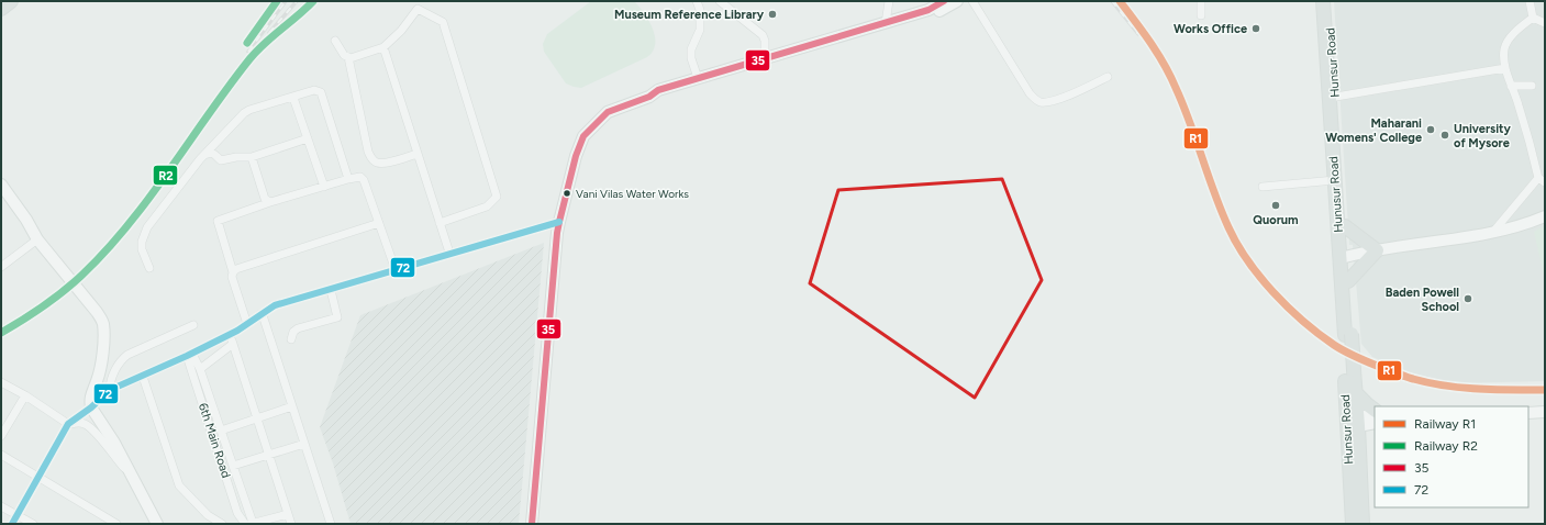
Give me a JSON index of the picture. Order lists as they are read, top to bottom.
{
  "streets": {
    "main road": ["Hunsur Road", "Hunusur Road"],
    "street": ["6th Main Road"]
  },
  "crossings": [
    ["Hunsur Road", "Hunusur Road"]
  ],
  "places": [
    "Museum Reference Library",
    "Works Office",
    "Maharani Womens' College",
    "University of Mysore",
    "Vani Vilas Water Works",
    "Quorum",
    "Baden Powell School"
  ],
  "lines": [
    "rail line R1",
    "rail line R2",
    "transit line 35",
    "transit line 72"
  ],
  "legend": [
    "Railway R1",
    "Railway R2",
    "35",
    "72"
  ]
}
